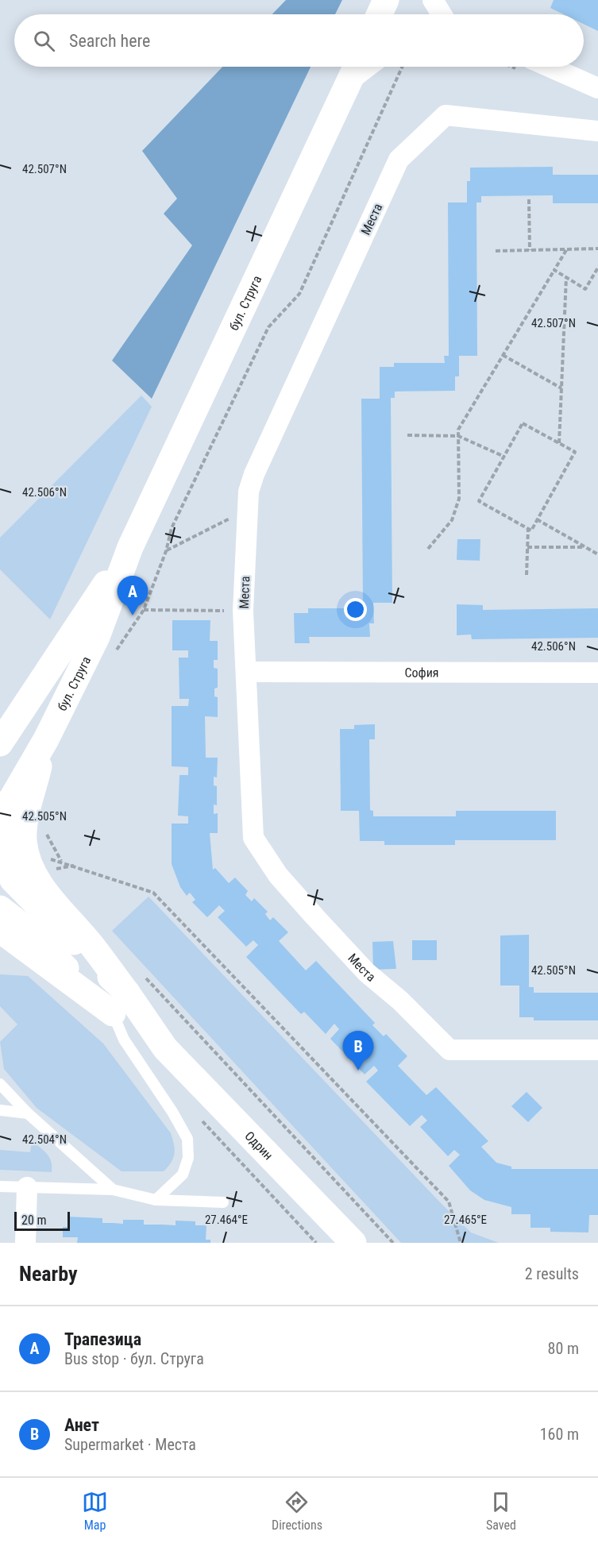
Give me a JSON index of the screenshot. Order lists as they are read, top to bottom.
{
  "streets": {
    "main road": ["бул. Струга", "Одрин"],
    "street": ["Места", "София"]
  },
  "crossings": [
    ["Места", "София"]
  ],
  "scale_bar": "20 m",
  "page": {
    "search": "Search here",
    "pins": ["A", "B"],
    "scale": "20 m",
    "heading": ["Nearby", "2 results"],
    "list": [
      {
        "mark": "A",
        "name": "Трапезица",
        "note": "Bus stop · бул. Струга",
        "value": "80 m"
      },
      {
        "mark": "B",
        "name": "Анет",
        "note": "Supermarket · Места",
        "value": "160 m"
      }
    ],
    "nav": ["Map", "Directions", "Saved"]
  },
  "coordinates": [
    "42.507°N",
    "42.506°N",
    "42.505°N",
    "42.504°N",
    "27.464°E",
    "27.465°E"
  ]
}
